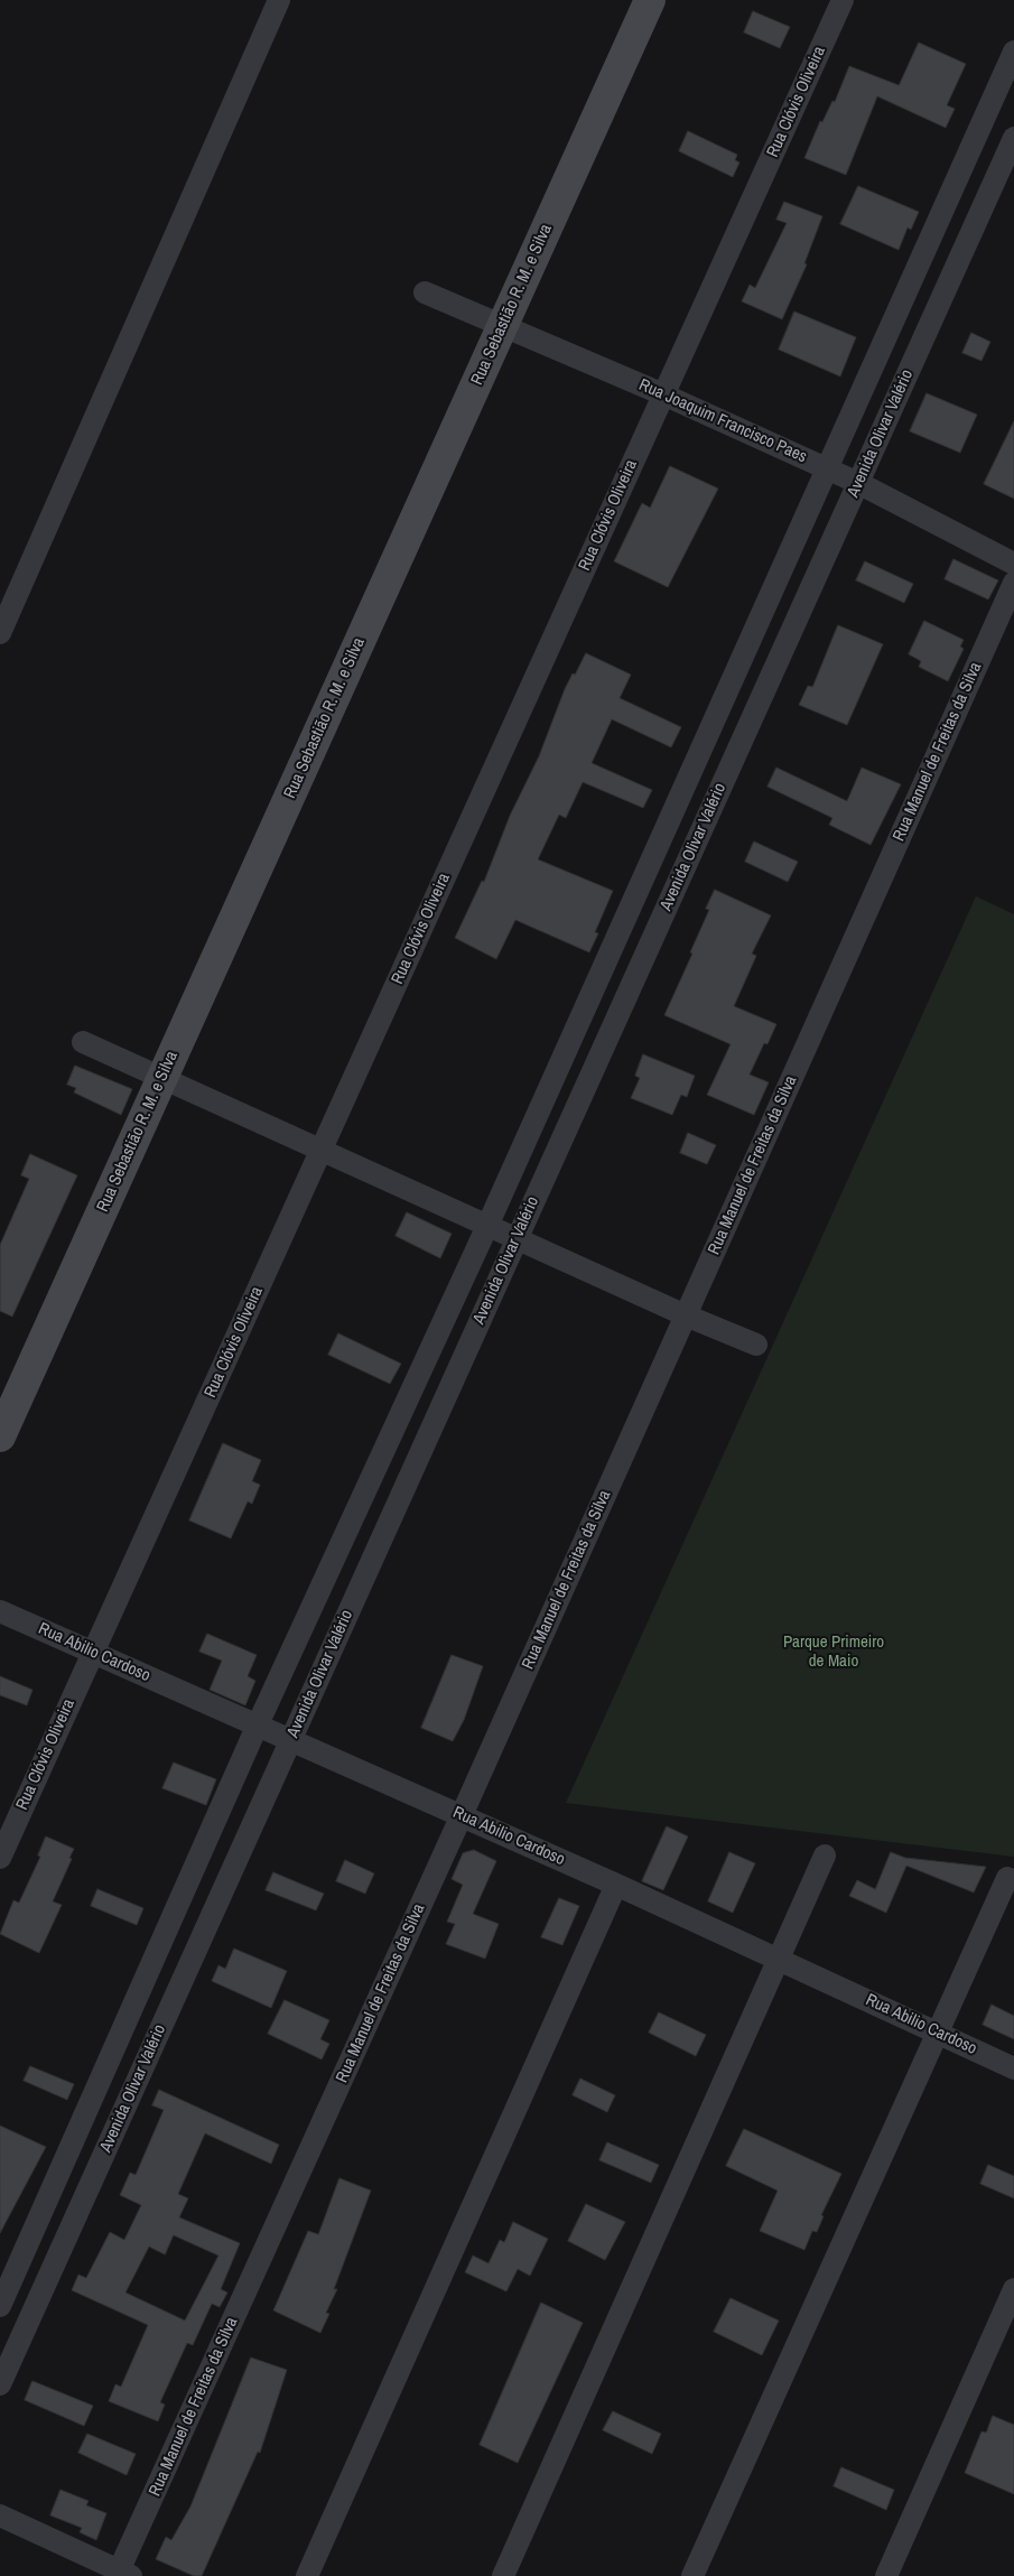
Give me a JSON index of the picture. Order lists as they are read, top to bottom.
{
  "streets": {
    "street": [
      "Rua Clóvis Oliveira",
      "Rua Sebastião R. M. e Silva",
      "Rua Joaquim Francisco Paes",
      "Avenida Olivar Valério",
      "Rua Manuel de Freitas da Silva",
      "Rua Abilio Cardoso"
    ]
  },
  "crossings": [
    ["Rua Clóvis Oliveira", "Rua Joaquim Francisco Paes"],
    ["Rua Clóvis Oliveira", "Rua Abilio Cardoso"],
    ["Rua Sebastião R. M. e Silva", "Rua Joaquim Francisco Paes"],
    ["Rua Joaquim Francisco Paes", "Avenida Olivar Valério"],
    ["Avenida Olivar Valério", "Rua Abilio Cardoso"],
    ["Rua Manuel de Freitas da Silva", "Rua Abilio Cardoso"]
  ],
  "parks": ["Parque Primeiro de Maio"]
}
